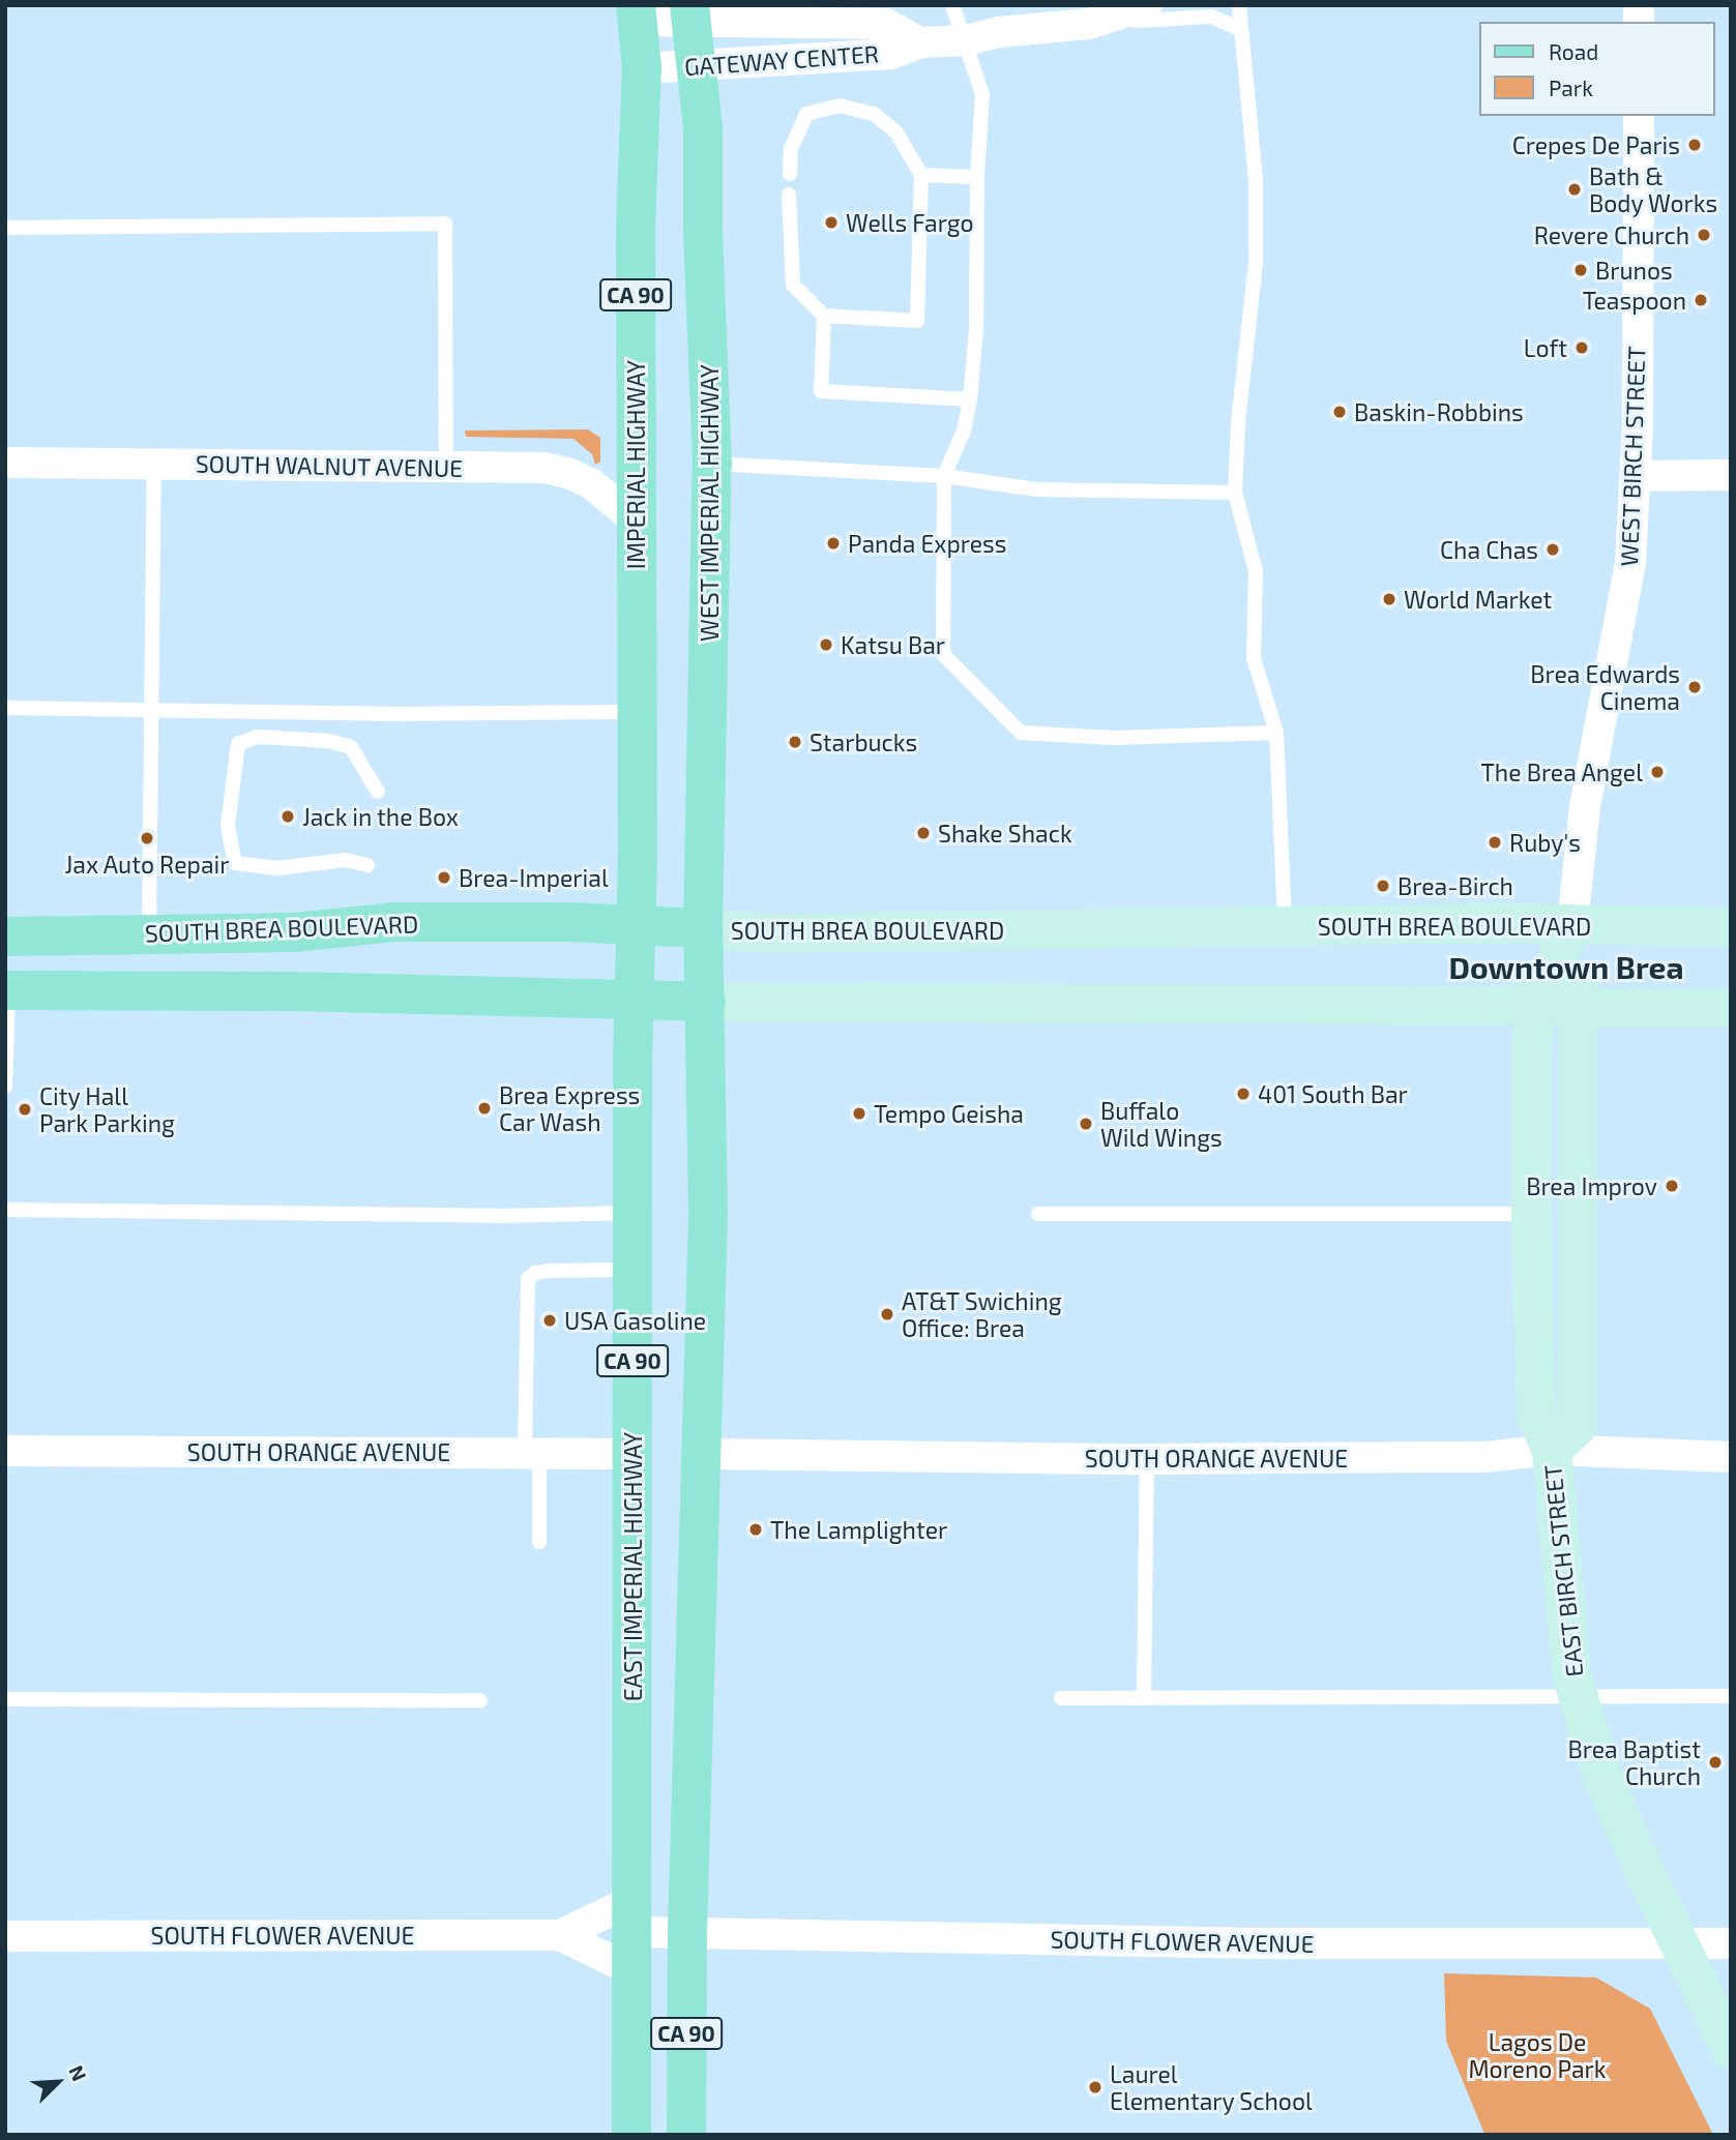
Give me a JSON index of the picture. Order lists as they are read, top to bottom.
{
  "streets": {
    "main road": [
      "CA 90",
      "IMPERIAL HIGHWAY",
      "WEST IMPERIAL HIGHWAY",
      "SOUTH BREA BOULEVARD",
      "EAST IMPERIAL HIGHWAY",
      "EAST BIRCH STREET"
    ],
    "street": [
      "GATEWAY CENTER",
      "WEST BIRCH STREET",
      "SOUTH WALNUT AVENUE",
      "SOUTH ORANGE AVENUE",
      "SOUTH FLOWER AVENUE"
    ]
  },
  "crossings": [
    ["GATEWAY CENTER", "IMPERIAL HIGHWAY"],
    ["GATEWAY CENTER", "WEST IMPERIAL HIGHWAY"],
    ["CA 90", "IMPERIAL HIGHWAY"],
    ["CA 90", "WEST IMPERIAL HIGHWAY"],
    ["CA 90", "SOUTH BREA BOULEVARD"],
    ["CA 90", "SOUTH ORANGE AVENUE"],
    ["CA 90", "EAST IMPERIAL HIGHWAY"],
    ["CA 90", "SOUTH FLOWER AVENUE"],
    ["WEST BIRCH STREET", "SOUTH BREA BOULEVARD"],
    ["WEST BIRCH STREET", "EAST BIRCH STREET"],
    ["IMPERIAL HIGHWAY", "SOUTH WALNUT AVENUE"],
    ["IMPERIAL HIGHWAY", "SOUTH BREA BOULEVARD"],
    ["WEST IMPERIAL HIGHWAY", "SOUTH BREA BOULEVARD"],
    ["SOUTH BREA BOULEVARD", "EAST BIRCH STREET"],
    ["SOUTH ORANGE AVENUE", "EAST IMPERIAL HIGHWAY"],
    ["SOUTH ORANGE AVENUE", "EAST BIRCH STREET"],
    ["EAST IMPERIAL HIGHWAY", "SOUTH FLOWER AVENUE"],
    ["EAST BIRCH STREET", "SOUTH FLOWER AVENUE"]
  ],
  "districts": ["Downtown Brea"],
  "parks": ["Lagos De Moreno Park"],
  "places": [
    "Crepes De Paris",
    "Bath & Body Works",
    "Wells Fargo",
    "Revere Church",
    "Brunos",
    "Teaspoon",
    "Loft",
    "Baskin-Robbins",
    "Panda Express",
    "Cha Chas",
    "World Market",
    "Katsu Bar",
    "Brea Edwards Cinema",
    "Starbucks",
    "The Brea Angel",
    "Jack in the Box",
    "Shake Shack",
    "Jax Auto Repair",
    "Ruby's",
    "Brea-Imperial",
    "Brea-Birch",
    "401 South Bar",
    "Brea Express Car Wash",
    "City Hall Park Parking",
    "Tempo Geisha",
    "Buffalo Wild Wings",
    "Brea Improv",
    "AT&T Swiching Office: Brea",
    "USA Gasoline",
    "The Lamplighter",
    "Brea Baptist Church",
    "Laurel Elementary School"
  ],
  "legend": ["Road", "Park"],
  "north": "top right"
}
